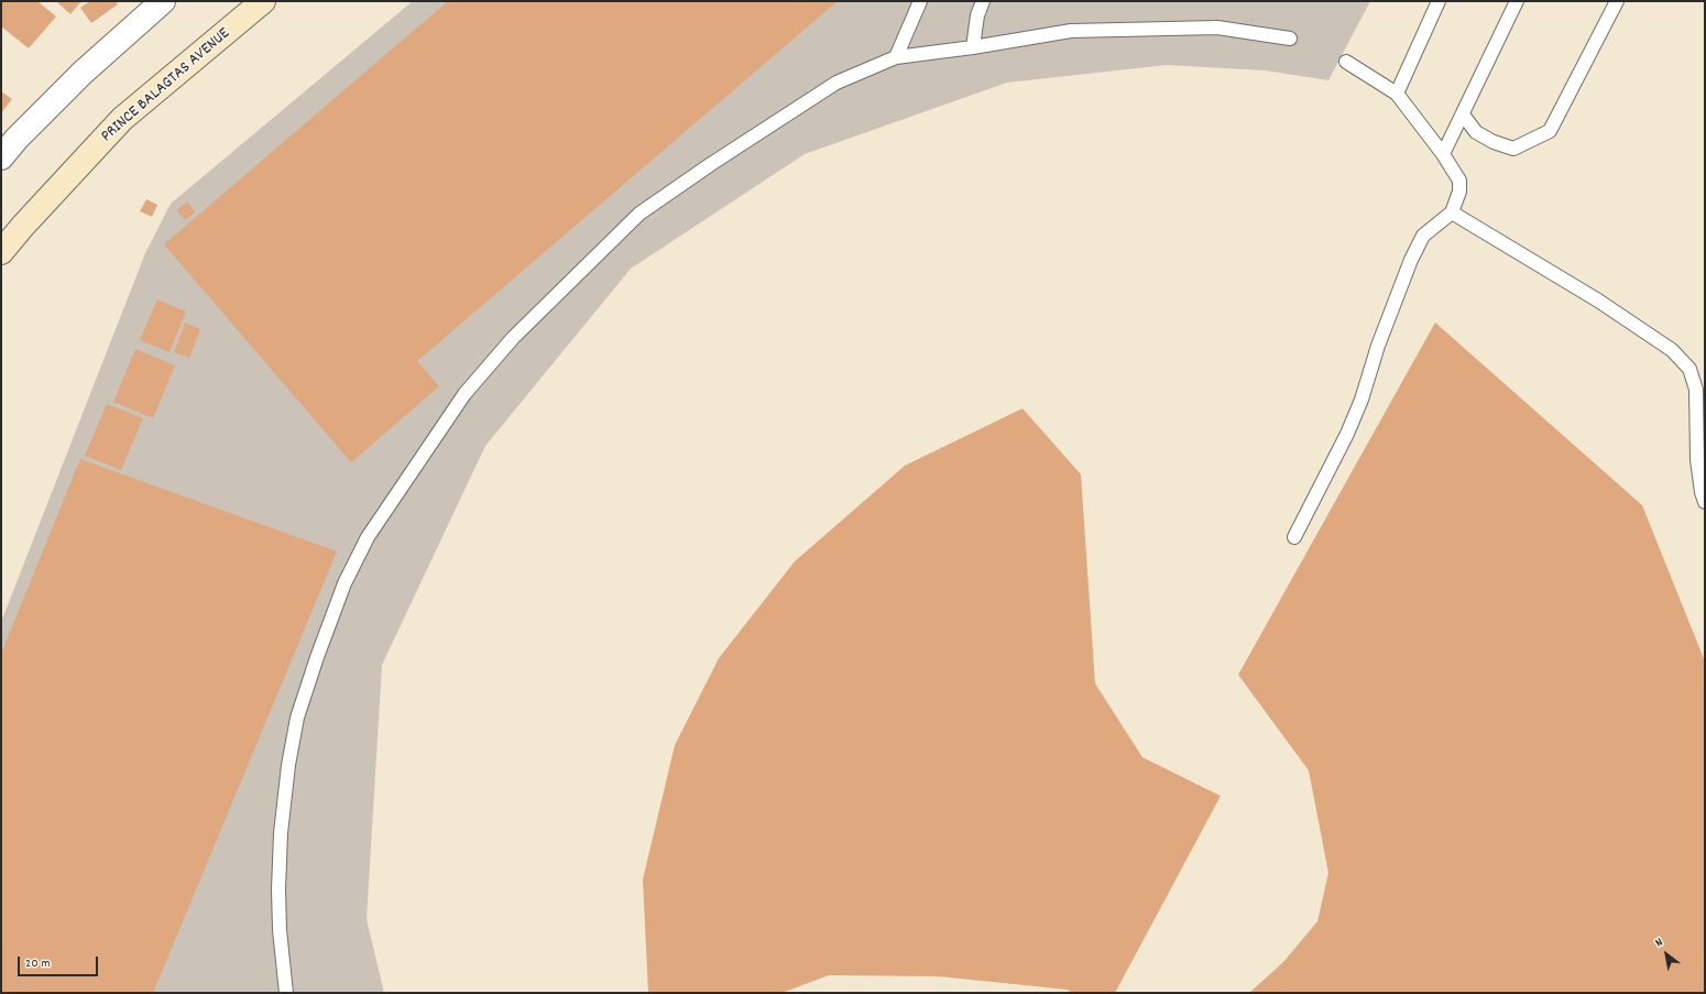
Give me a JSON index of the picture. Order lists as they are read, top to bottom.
{
  "streets": {
    "main road": ["PRINCE BALAGTAS AVENUE"]
  },
  "scale_bar": "20 m",
  "north": "top left"
}
